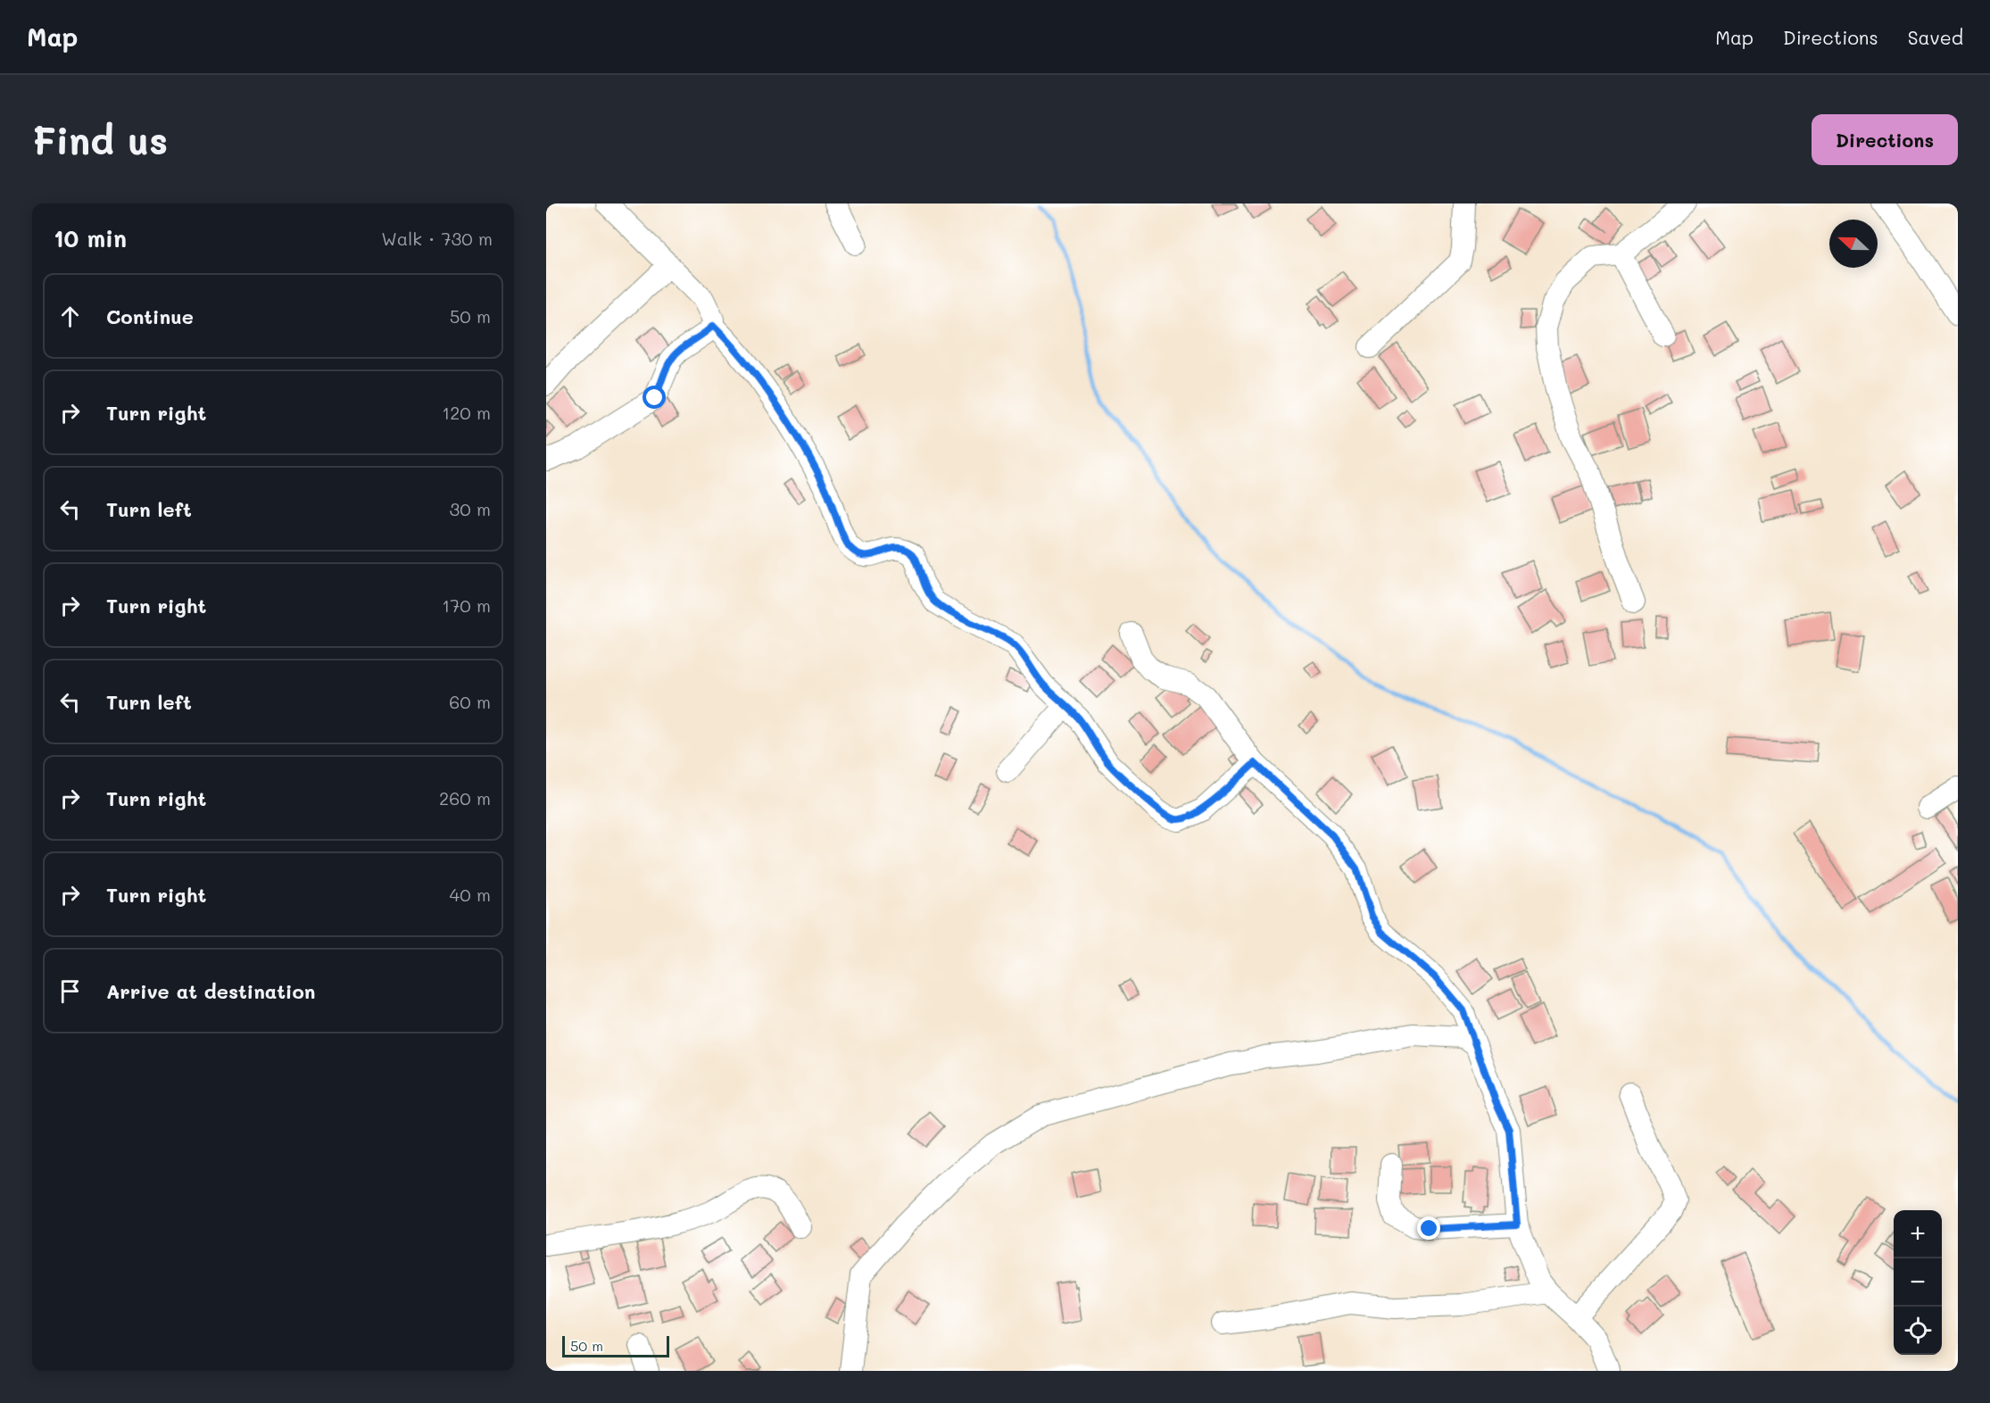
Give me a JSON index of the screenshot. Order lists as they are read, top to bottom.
{
  "scale_bar": "50 m",
  "north": "left",
  "page": {
    "header": "Map",
    "nav": ["Map", "Directions", "Saved"],
    "buttons": "Directions",
    "title": "Find us",
    "heading": ["10 min", "Walk · 730 m"],
    "list": [
      ["Continue", "50 m"],
      ["Turn right", "120 m"],
      ["Turn left", "30 m"],
      ["Turn right", "170 m"],
      ["Turn left", "60 m"],
      ["Turn right", "260 m"],
      ["Turn right", "40 m"],
      "Arrive at destination"
    ],
    "map_buttons": ["+", "−"],
    "scale": "50 m"
  }
}
